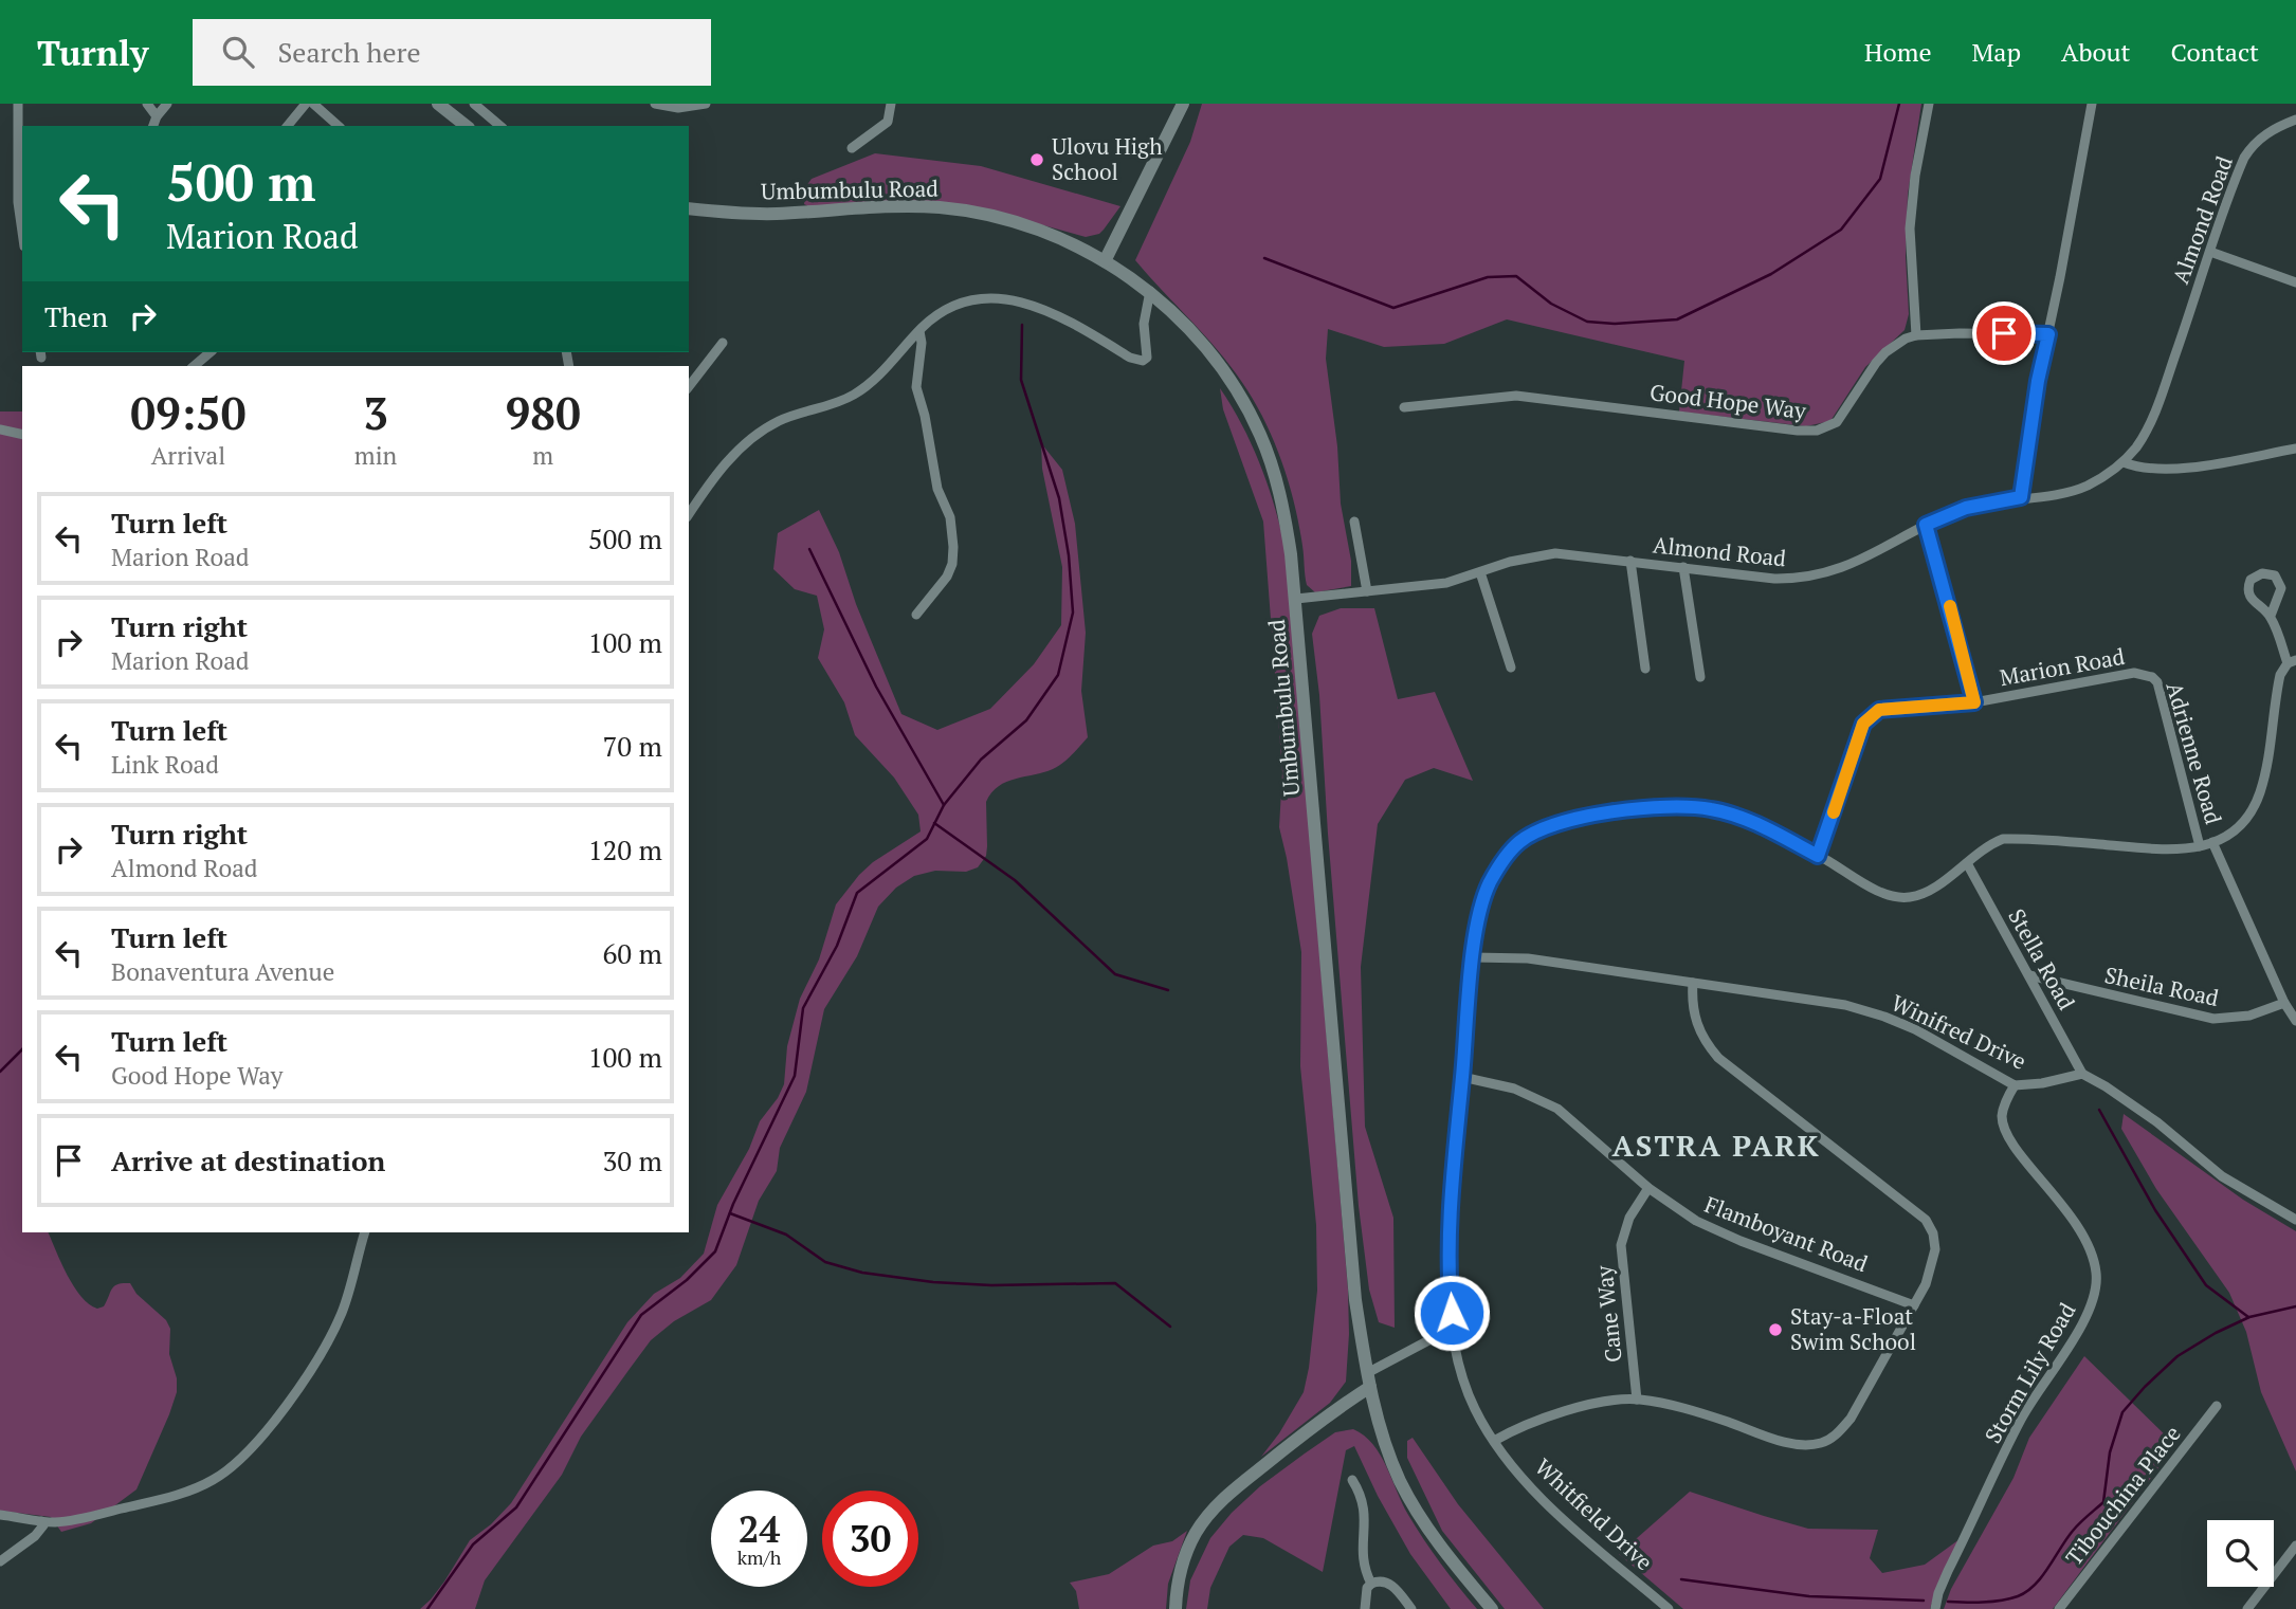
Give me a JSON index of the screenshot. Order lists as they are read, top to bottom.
{
  "streets": {
    "main road": ["Umbumbulu Road"],
    "street": [
      "Almond Road",
      "Good Hope Way",
      "Marion Road",
      "Adrienne Road",
      "Stella Road",
      "Sheila Road",
      "Winifred Drive",
      "Flamboyant Road",
      "Cane Way",
      "Storm Lily Road",
      "Tibouchina Place",
      "Whitfield Drive"
    ]
  },
  "crossings": [
    ["Umbumbulu Road", "Almond Road"],
    ["Marion Road", "Adrienne Road"],
    ["Marion Road", "Whitfield Drive"],
    ["Adrienne Road", "Whitfield Drive"],
    ["Stella Road", "Sheila Road"],
    ["Stella Road", "Winifred Drive"],
    ["Stella Road", "Whitfield Drive"],
    ["Winifred Drive", "Storm Lily Road"],
    ["Winifred Drive", "Whitfield Drive"],
    ["Flamboyant Road", "Cane Way"],
    ["Flamboyant Road", "Whitfield Drive"]
  ],
  "districts": ["ASTRA PARK"],
  "places": ["Ulovu High School", "Stay-a-Float Swim School"],
  "page": {
    "header": "Turnly",
    "search": "Search here",
    "nav": [
      "Home",
      "Map",
      "About",
      "Contact"
    ],
    "turn": ["500 m", "Marion Road"],
    "then": "Then",
    "eta": [
      "09:50",
      "Arrival",
      "3",
      "min",
      "980",
      "m"
    ],
    "list": [
      {
        "name": "Turn left",
        "note": "Marion Road",
        "value": "500 m"
      },
      {
        "name": "Turn right",
        "note": "Marion Road",
        "value": "100 m"
      },
      {
        "name": "Turn left",
        "note": "Link Road",
        "value": "70 m"
      },
      {
        "name": "Turn right",
        "note": "Almond Road",
        "value": "120 m"
      },
      {
        "name": "Turn left",
        "note": "Bonaventura Avenue",
        "value": "60 m"
      },
      {
        "name": "Turn left",
        "note": "Good Hope Way",
        "value": "100 m"
      },
      {
        "name": "Arrive at destination",
        "value": "30 m"
      }
    ],
    "speed": "24 km/h",
    "limit": "30"
  }
}
